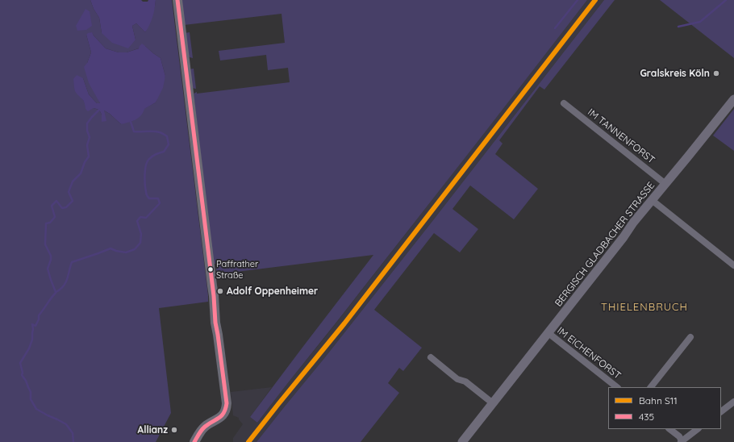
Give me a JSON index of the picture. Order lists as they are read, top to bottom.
{
  "streets": {
    "main road": ["BERGISCH GLADBACHER STRASSE"],
    "street": ["IM TANNENFORST", "IM EICHENFORST"]
  },
  "crossings": [
    ["IM TANNENFORST", "BERGISCH GLADBACHER STRASSE"],
    ["BERGISCH GLADBACHER STRASSE", "IM EICHENFORST"]
  ],
  "districts": ["THIELENBRUCH"],
  "places": [
    "Gralskreis Köln",
    "Paffrather Straße",
    "Adolf Oppenheimer",
    "Allianz"
  ],
  "lines": ["rail line S11", "transit line 435"],
  "legend": ["Bahn S11", "435"]
}
